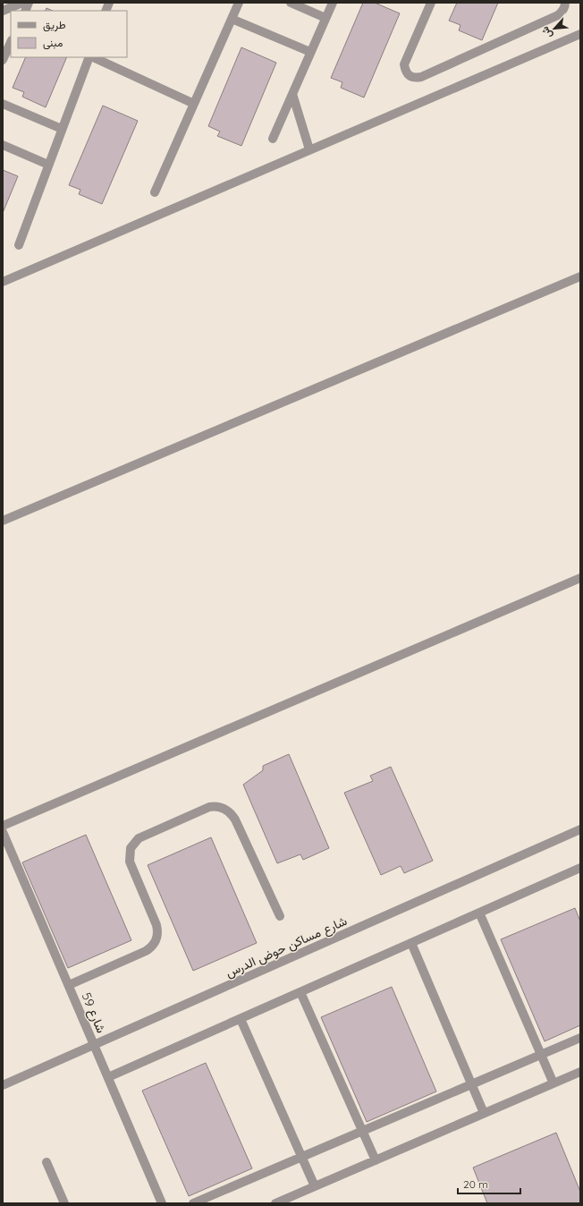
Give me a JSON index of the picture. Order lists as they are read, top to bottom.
{
  "streets": {
    "street": ["شارع مساكن حوض الدرس", "شارع 59"]
  },
  "crossings": [
    ["شارع مساكن حوض الدرس", "شارع 59"]
  ],
  "legend": ["طريق", "مبنى"],
  "scale_bar": "20 m",
  "north": "bottom left"
}
